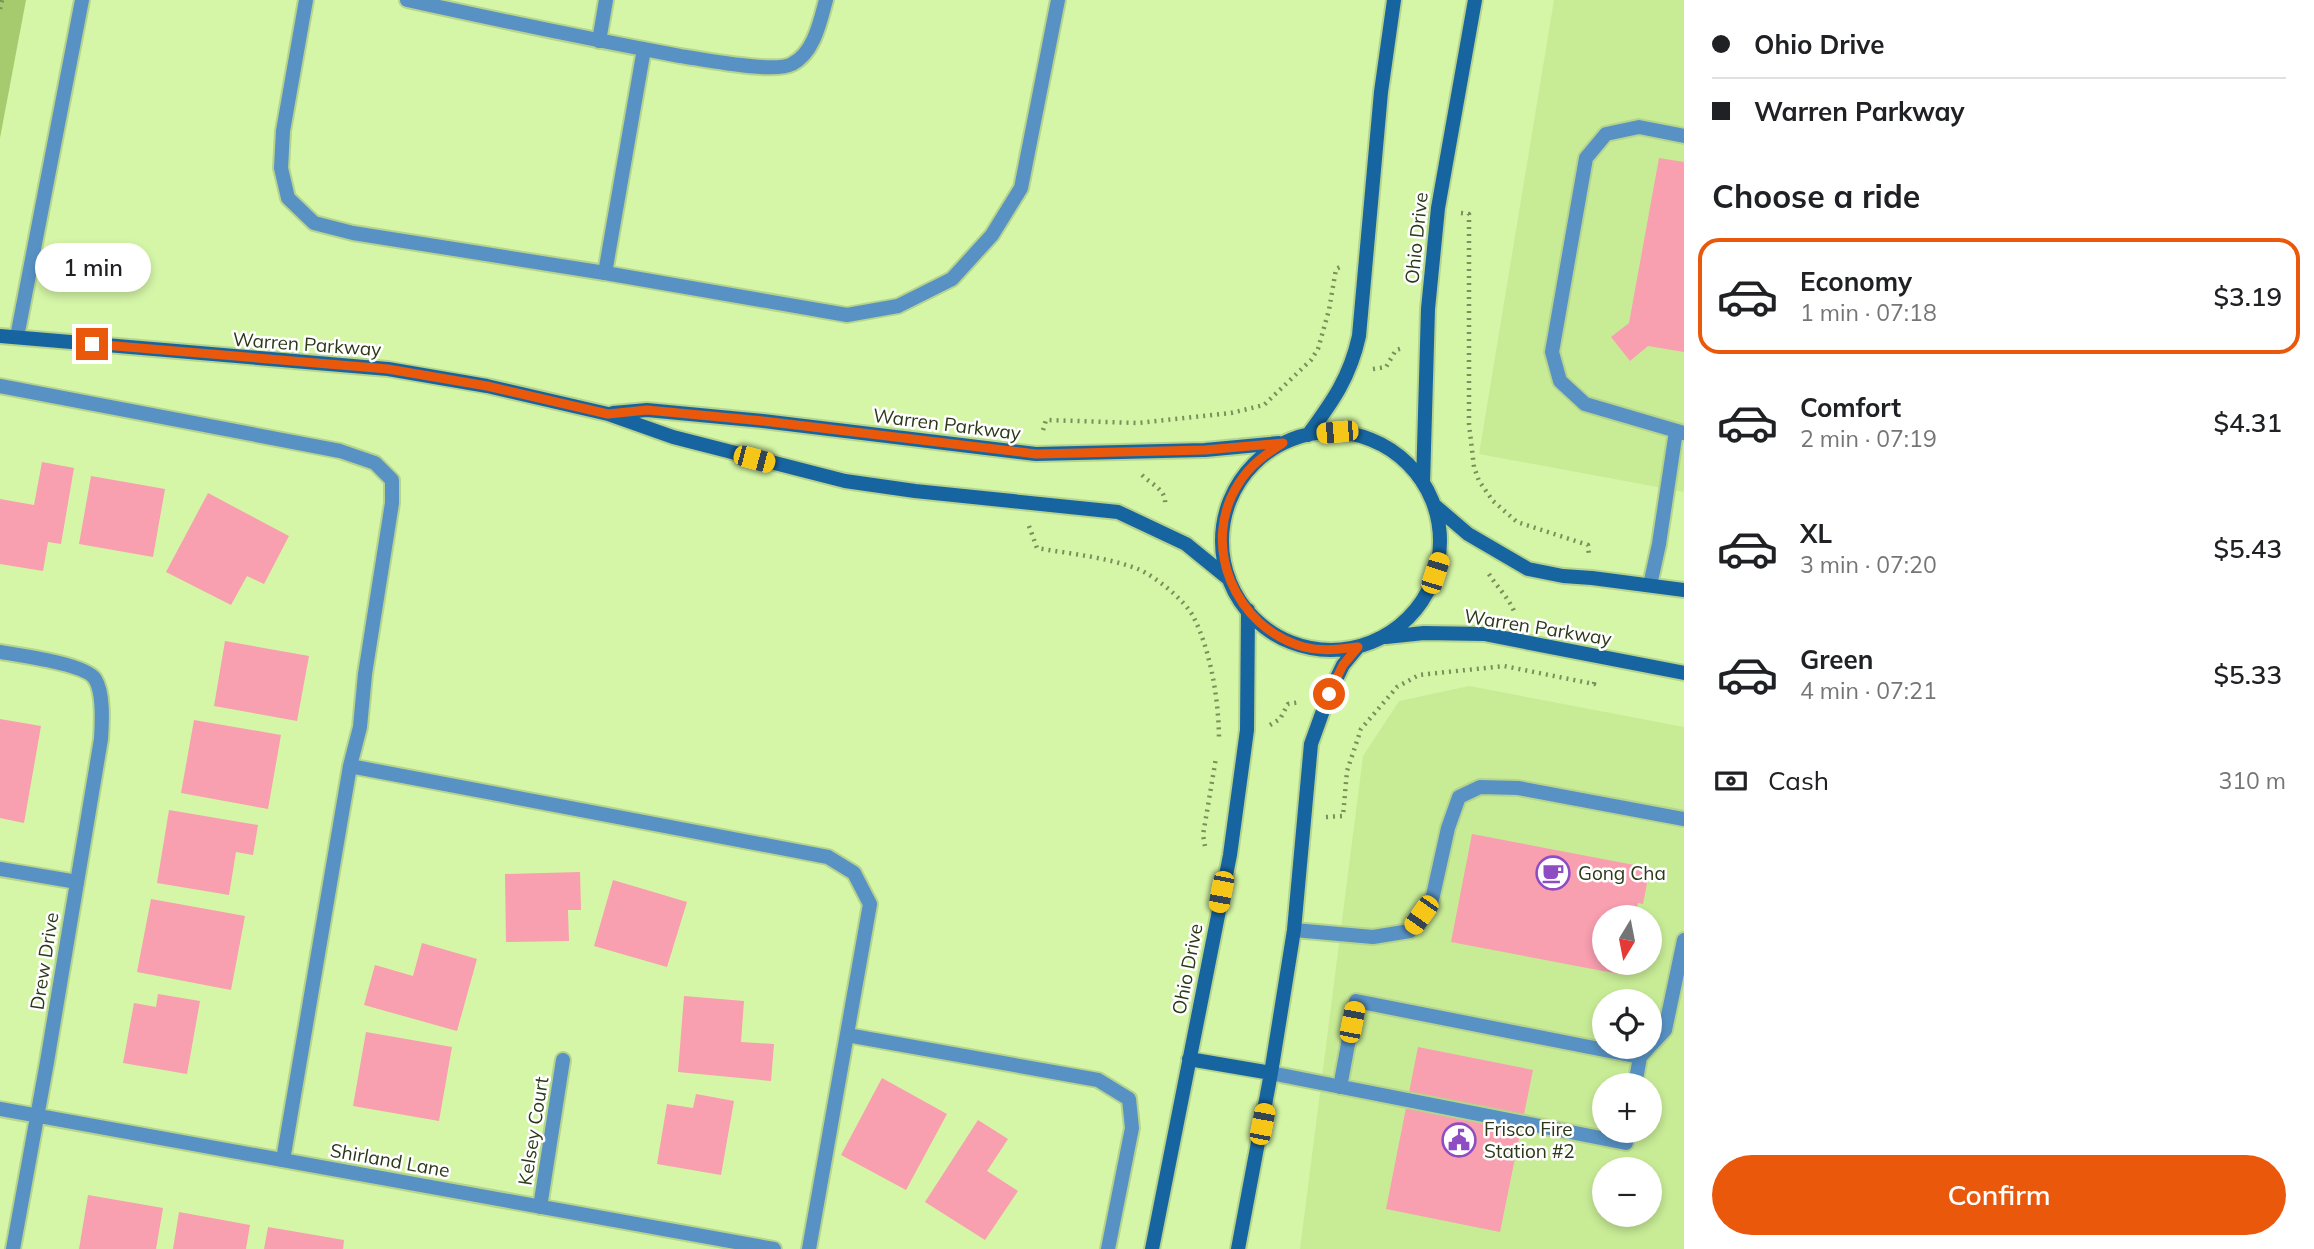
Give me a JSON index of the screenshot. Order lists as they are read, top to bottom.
{
  "streets": {
    "main road": ["Ohio Drive", "Warren Parkway"],
    "street": ["Drew Drive", "Kelsey Court", "Shirland Lane"]
  },
  "crossings": [
    ["Ohio Drive", "Warren Parkway"],
    ["Drew Drive", "Shirland Lane"],
    ["Kelsey Court", "Shirland Lane"]
  ],
  "places": {
    "cafe": ["Gong Cha"],
    "public building": ["Frisco Fire Station #2"]
  },
  "north": "bottom",
  "page": {
    "banner": ["Ohio Drive", "Warren Parkway"],
    "heading": "Choose a ride",
    "list": [
      {
        "name": "Economy",
        "note": "1 min · 07:18",
        "value": "$3.19"
      },
      {
        "name": "Comfort",
        "note": "2 min · 07:19",
        "value": "$4.31"
      },
      {
        "name": "XL",
        "note": "3 min · 07:20",
        "value": "$5.43"
      },
      {
        "name": "Green",
        "note": "4 min · 07:21",
        "value": "$5.33"
      }
    ],
    "bubble": "1 min",
    "pay": ["Cash", "310 m"],
    "map_buttons": ["+", "−"],
    "buttons": "Confirm"
  }
}
